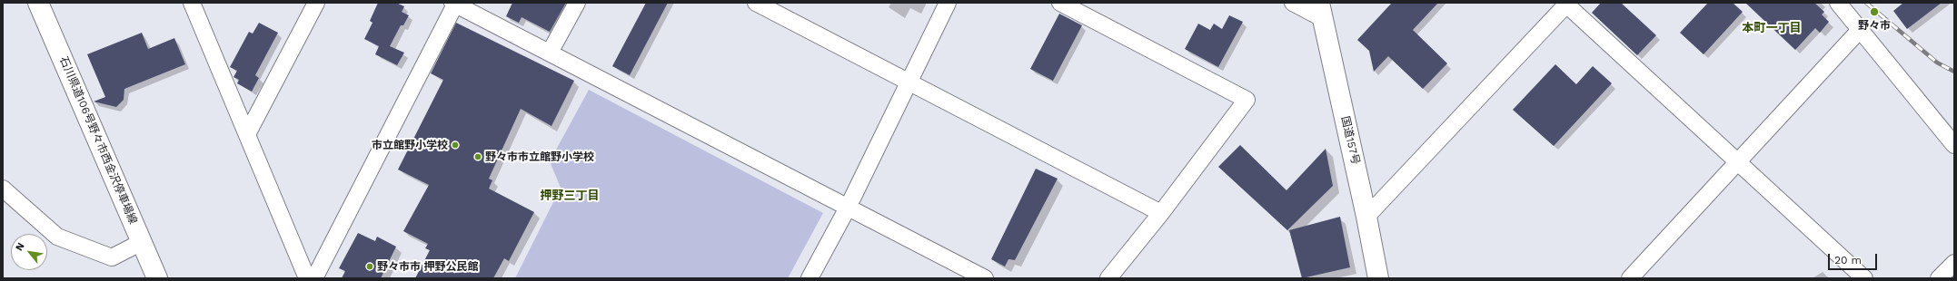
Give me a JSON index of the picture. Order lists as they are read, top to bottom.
{
  "streets": {
    "main road": ["石川県道106号野々市西金沢停車場線", "国道157号"]
  },
  "districts": ["本町一丁目", "押野三丁目"],
  "places": [
    "野々市",
    "市立館野小学校",
    "野々市市立館野小学校",
    "野々市市 押野公民館"
  ],
  "scale_bar": "20 m",
  "north": "top left"
}
